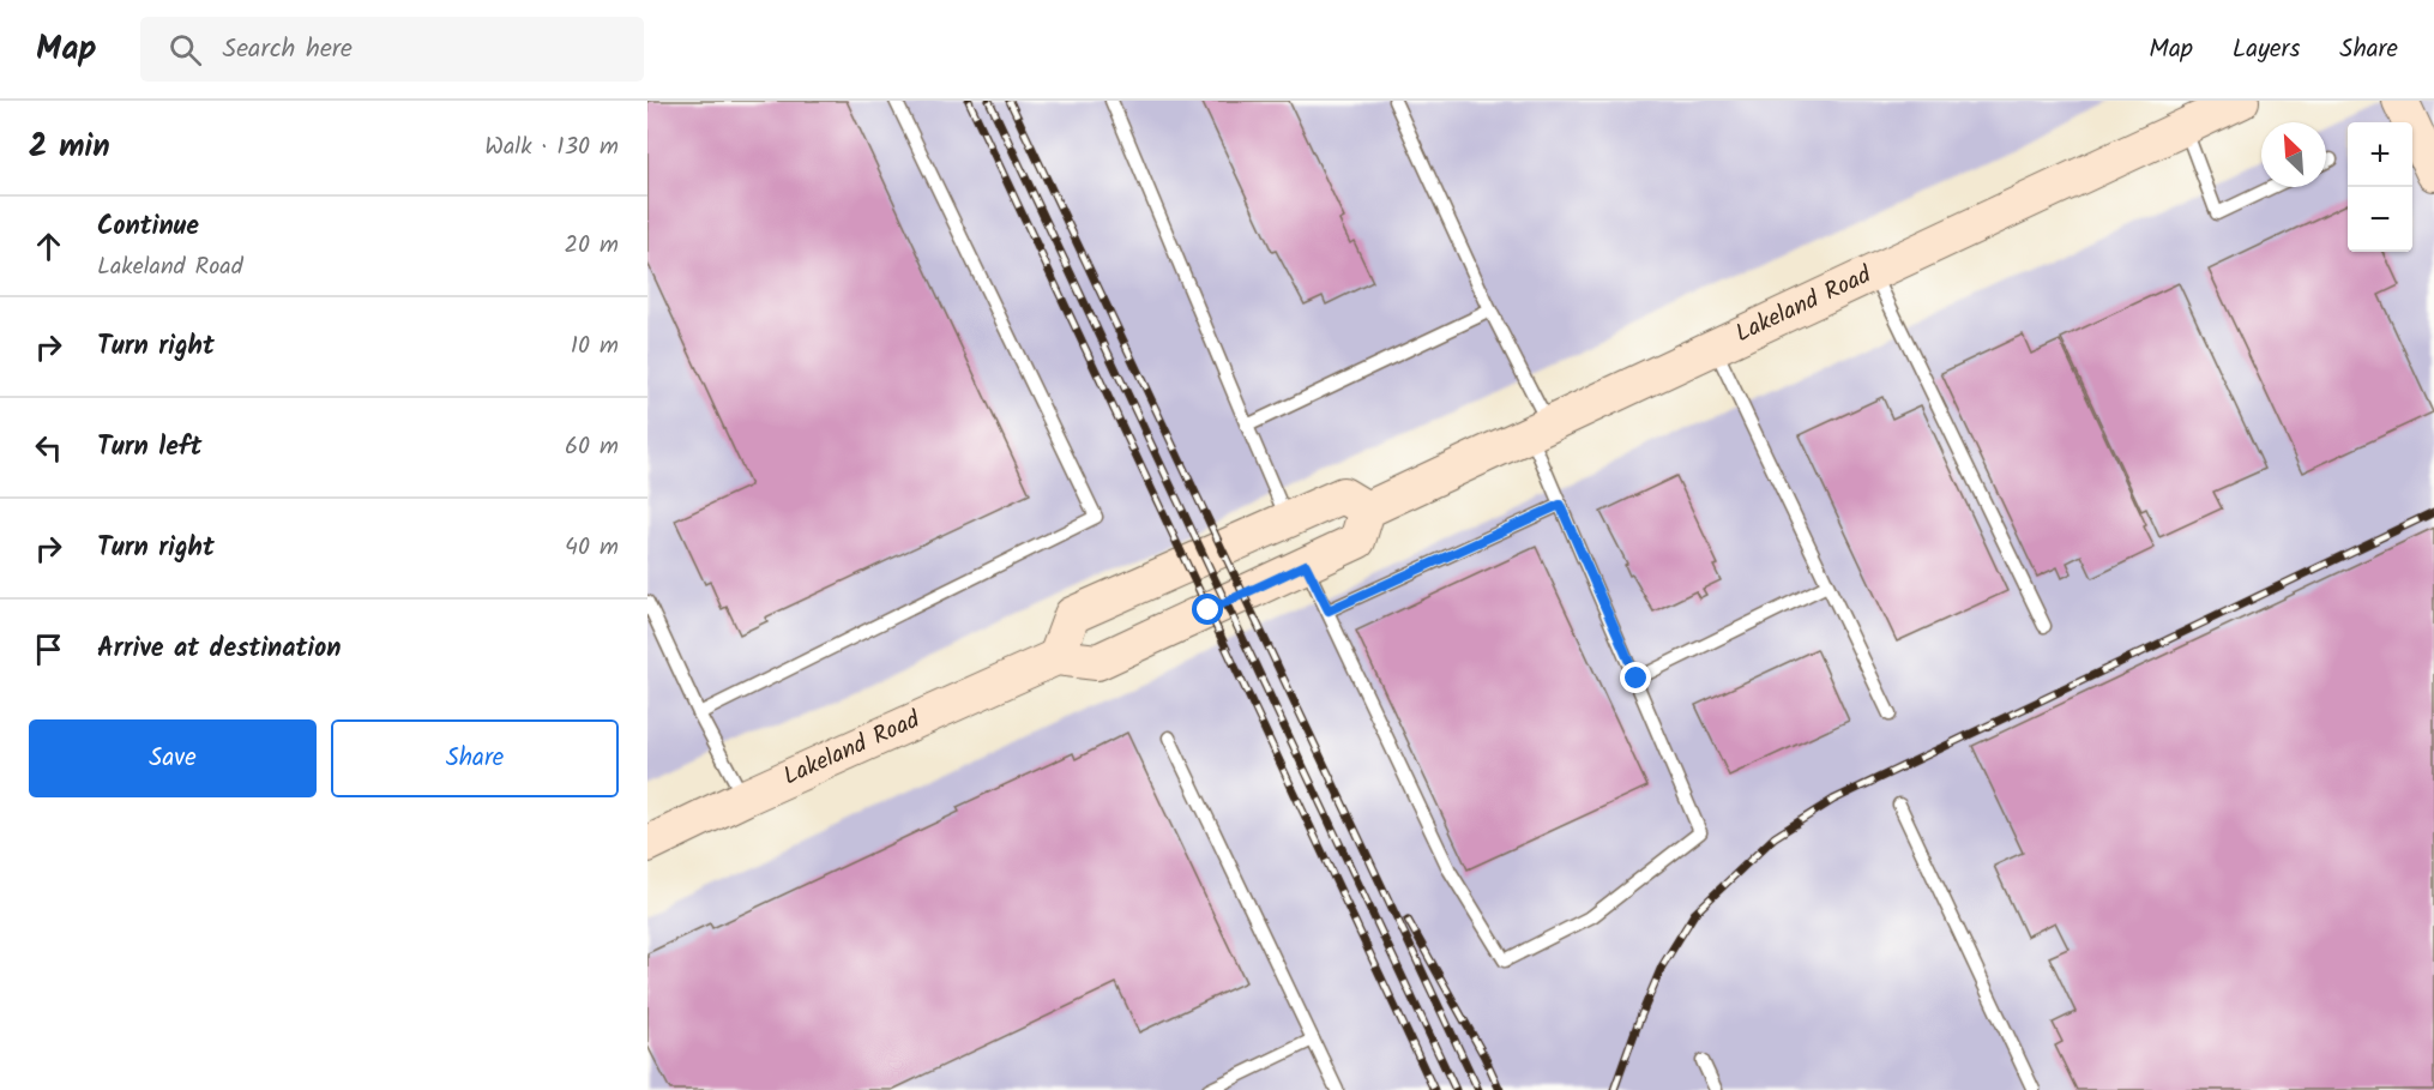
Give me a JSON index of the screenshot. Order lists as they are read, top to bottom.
{
  "streets": {
    "street": ["Lakeland Road"]
  },
  "north": "top left",
  "page": {
    "header": "Map",
    "search": "Search here",
    "nav": ["Map", "Layers", "Share"],
    "heading": ["2 min", "Walk · 130 m"],
    "map_buttons": ["+", "−"],
    "list": [
      ["Continue", "Lakeland Road", "20 m"],
      ["Turn right", "10 m"],
      ["Turn left", "60 m"],
      ["Turn right", "40 m"],
      "Arrive at destination"
    ],
    "buttons": ["Save", "Share"]
  }
}
